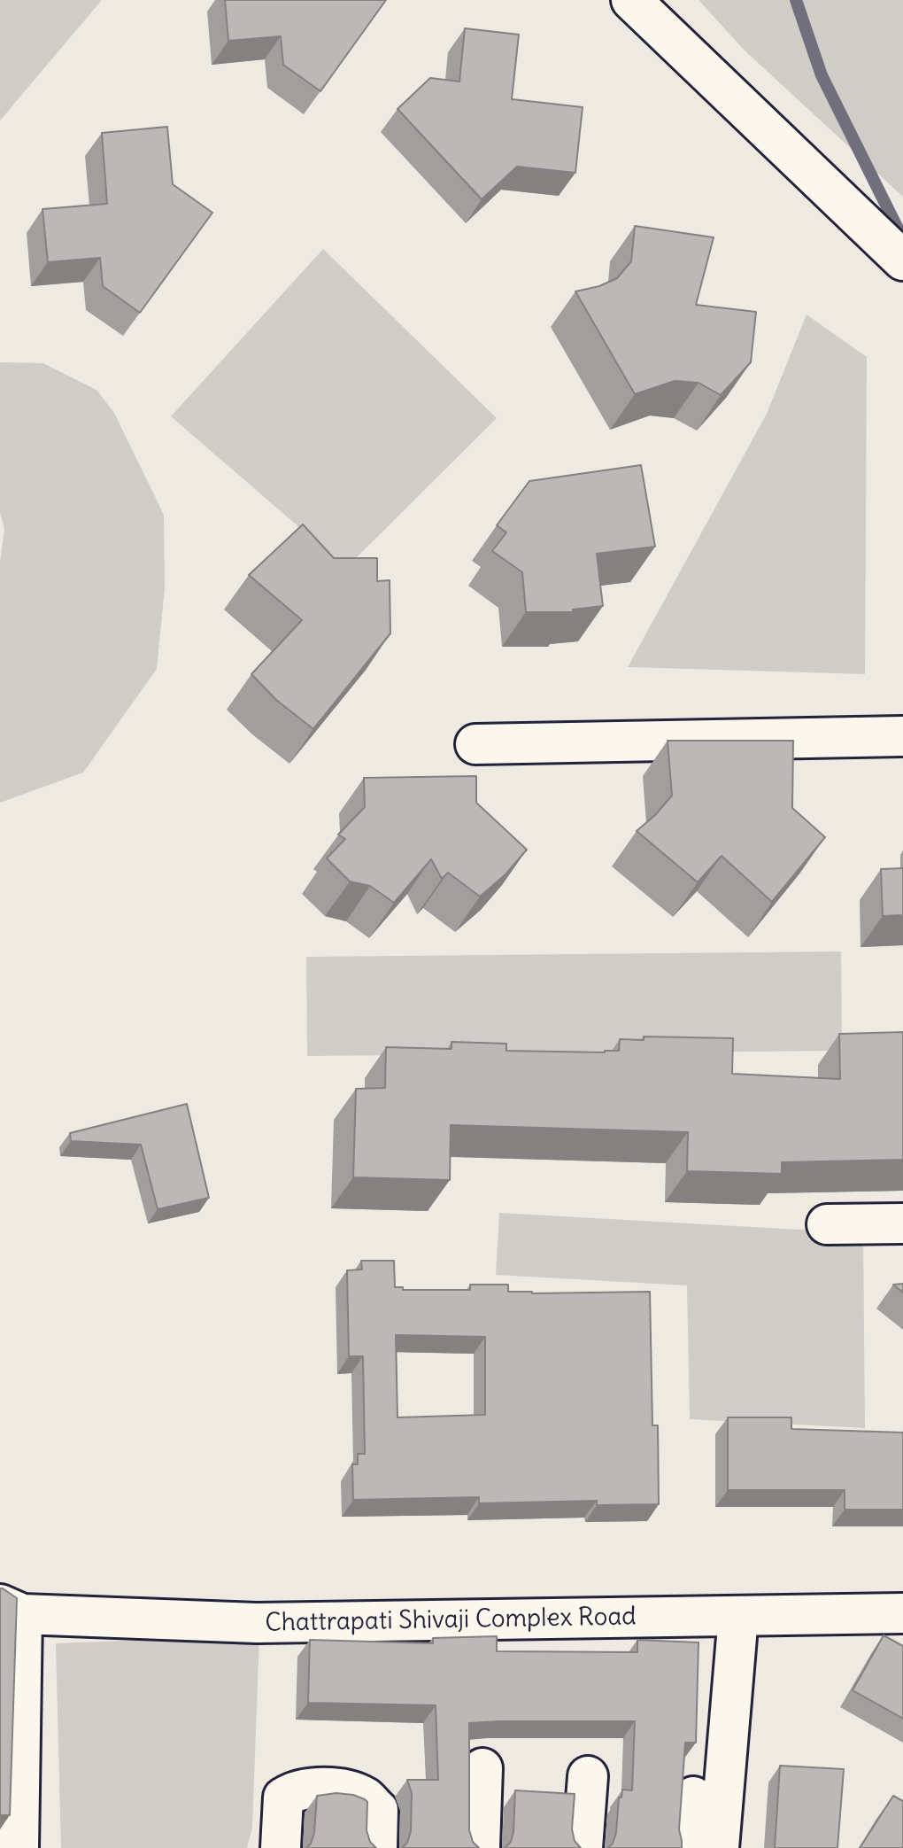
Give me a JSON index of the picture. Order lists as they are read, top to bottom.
{
  "streets": {
    "street": ["Chattrapati Shivaji Complex Road"]
  }
}
